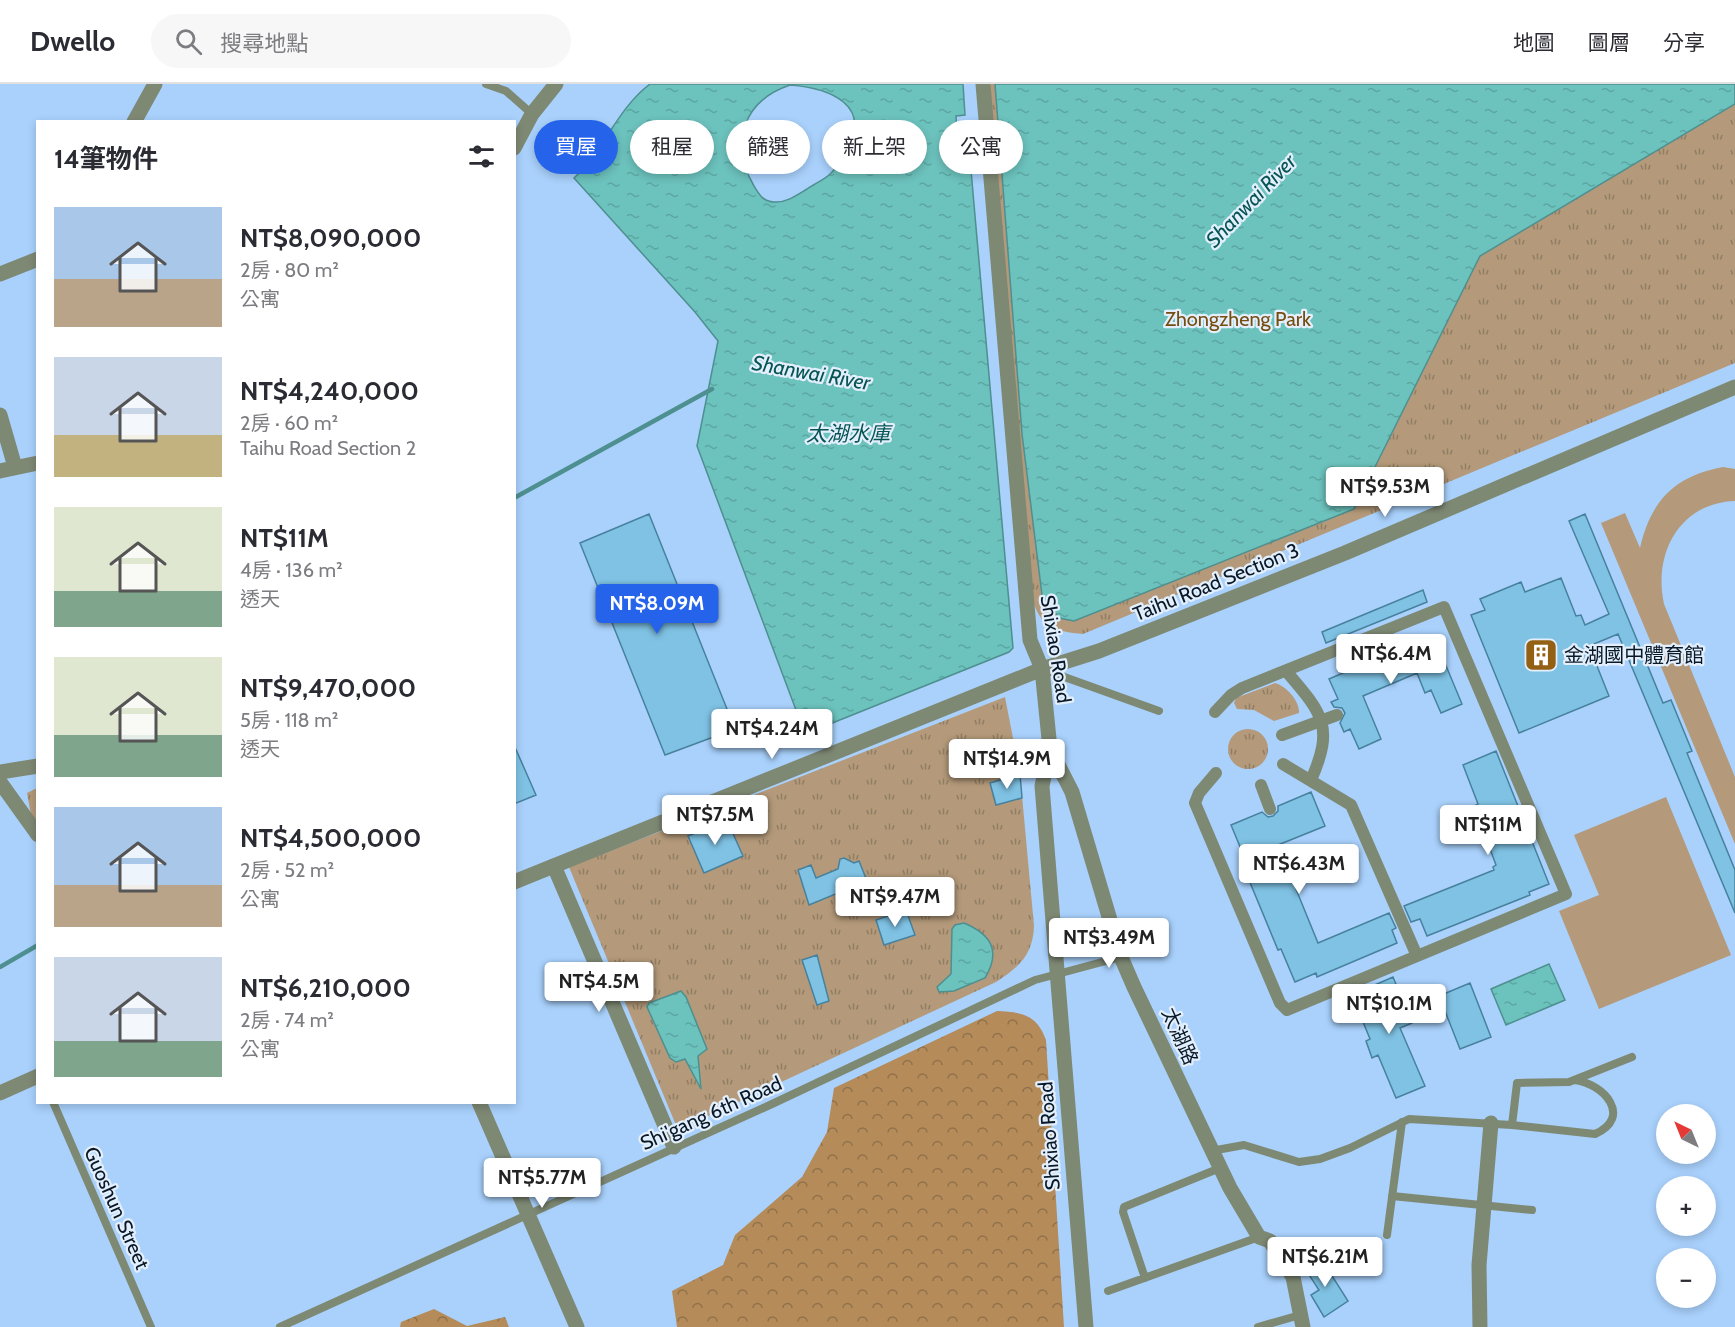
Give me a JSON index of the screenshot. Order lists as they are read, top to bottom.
{
  "streets": {
    "street": ["Taihu Road Section 3", "Shixiao Road", "太湖路"],
    "lane": ["Shi'gang 6th Road", "Guoshun Street"]
  },
  "crossings": [
    ["Taihu Road Section 3", "Shixiao Road"],
    ["Shixiao Road", "太湖路"],
    ["Shixiao Road", "Shi'gang 6th Road"],
    ["太湖路", "Shi'gang 6th Road"]
  ],
  "water": ["Shanwai River", "太湖水庫"],
  "parks": ["Zhongzheng Park"],
  "places": {
    "building": ["金湖國中體育館"]
  },
  "north": "top left",
  "page": {
    "header": "Dwello",
    "search": "搜尋地點",
    "nav": ["地圖", "圖層", "分享"],
    "chip": [
      "買屋",
      "租屋",
      "篩選",
      "新上架",
      "公寓"
    ],
    "heading": "14筆物件",
    "list": [
      {
        "name": "NT$8,090,000",
        "note": "2房 · 80 m² · 公寓"
      },
      {
        "name": "NT$4,240,000",
        "note": "2房 · 60 m² · Taihu Road Section 2"
      },
      {
        "name": "NT$11M",
        "note": "4房 · 136 m² · 透天"
      },
      {
        "name": "NT$9,470,000",
        "note": "5房 · 118 m² · 透天"
      },
      {
        "name": "NT$4,500,000",
        "note": "2房 · 52 m² · 公寓"
      },
      {
        "name": "NT$6,210,000",
        "note": "2房 · 74 m² · 公寓"
      }
    ],
    "price": [
      "NT$9.53M",
      "NT$8.09M",
      "NT$6.4M",
      "NT$4.24M",
      "NT$14.9M",
      "NT$7.5M",
      "NT$11M",
      "NT$6.43M",
      "NT$9.47M",
      "NT$3.49M",
      "NT$4.5M",
      "NT$10.1M",
      "NT$5.77M",
      "NT$6.21M"
    ],
    "map_buttons": ["+", "−"]
  }
}
